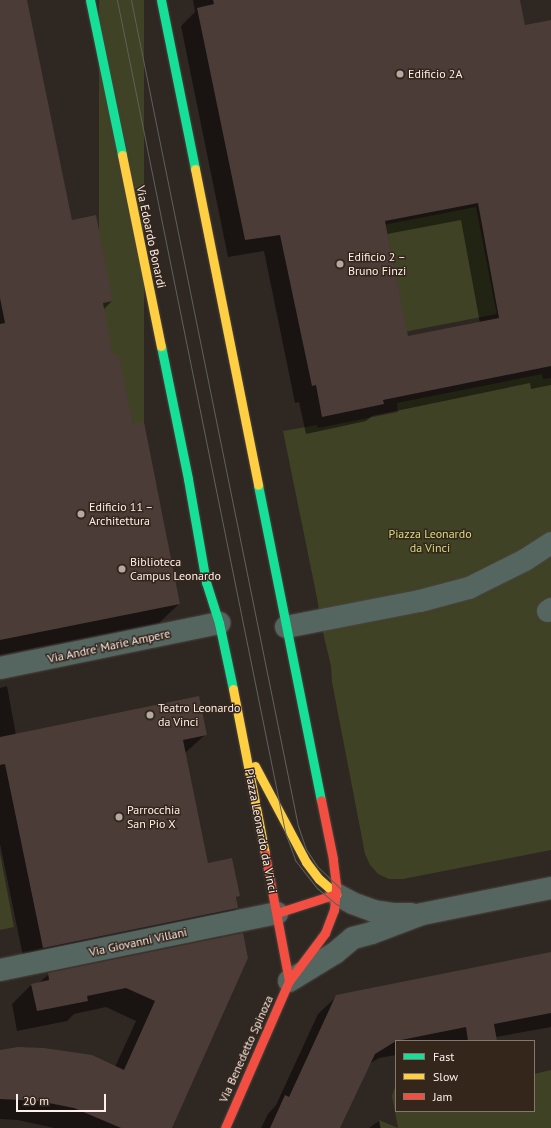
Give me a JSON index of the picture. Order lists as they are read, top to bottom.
{
  "streets": {
    "street": [
      "Via Edoardo Bonardi",
      "Via Andre' Marie Ampere",
      "Piazza Leonardo da Vinci",
      "Via Giovanni Villani",
      "Via Benedetto Spinoza"
    ]
  },
  "crossings": [
    ["Via Edoardo Bonardi", "Piazza Leonardo da Vinci"],
    ["Via Andre' Marie Ampere", "Piazza Leonardo da Vinci"],
    ["Piazza Leonardo da Vinci", "Via Giovanni Villani"],
    ["Piazza Leonardo da Vinci", "Via Benedetto Spinoza"]
  ],
  "parks": ["Piazza Leonardo da Vinci"],
  "places": [
    "Edificio 2A",
    "Edificio 2 – Bruno Finzi",
    "Edificio 11 – Architettura",
    "Biblioteca Campus Leonardo",
    "Teatro Leonardo da Vinci",
    "Parrocchia San Pio X"
  ],
  "legend": ["Fast", "Slow", "Jam"],
  "scale_bar": "20 m"
}
